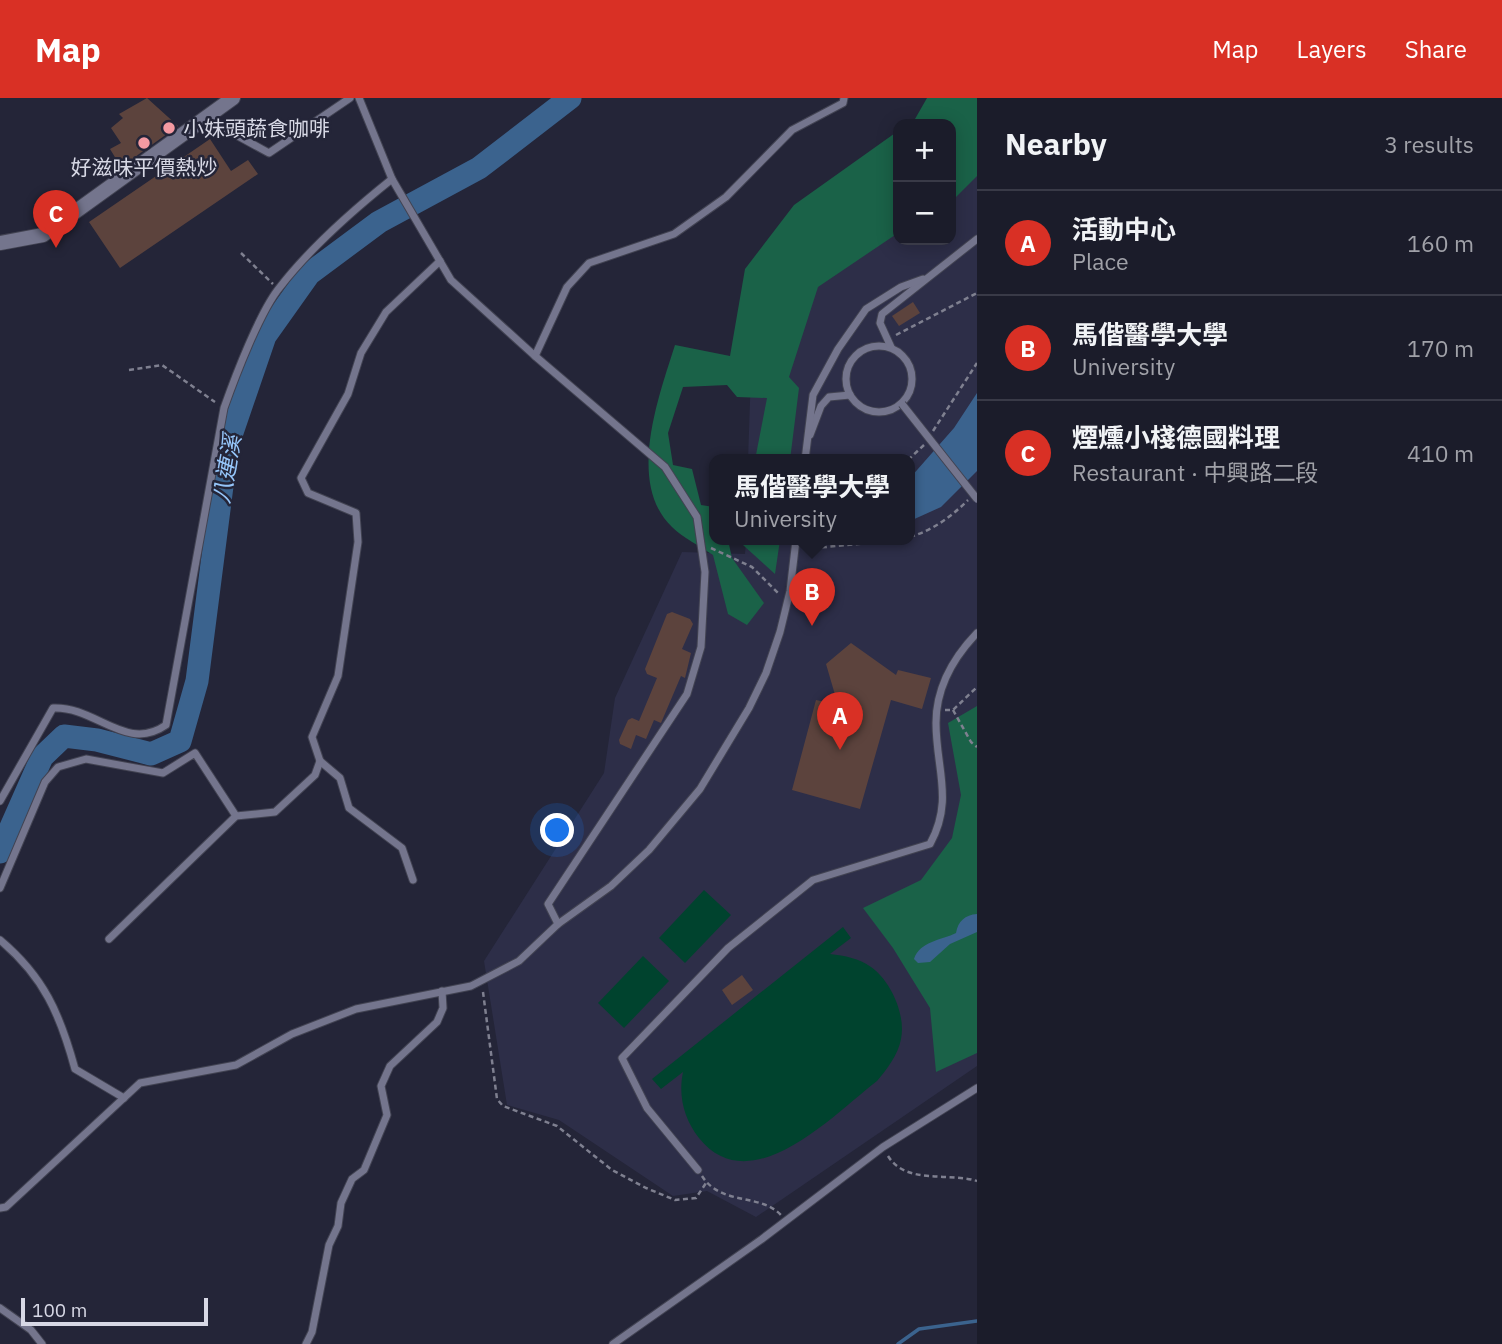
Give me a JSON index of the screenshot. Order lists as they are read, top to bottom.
{
  "water": ["八連溪"],
  "places": ["小妹頭蔬食咖啡", "好滋味平價熱炒"],
  "scale_bar": "100 m",
  "page": {
    "header": "Map",
    "nav": ["Map", "Layers", "Share"],
    "heading": ["Nearby", "3 results"],
    "map_buttons": ["+", "−"],
    "list": [
      {
        "mark": "A",
        "name": "活動中心",
        "note": "Place",
        "value": "160 m"
      },
      {
        "mark": "B",
        "name": "馬偕醫學大學",
        "note": "University",
        "value": "170 m"
      },
      {
        "mark": "C",
        "name": "煙燻小棧德國料理",
        "note": "Restaurant · 中興路二段",
        "value": "410 m"
      }
    ],
    "pins": ["C", "B", "A"],
    "popup": ["馬偕醫學大學", "University"],
    "scale": "100 m"
  }
}
